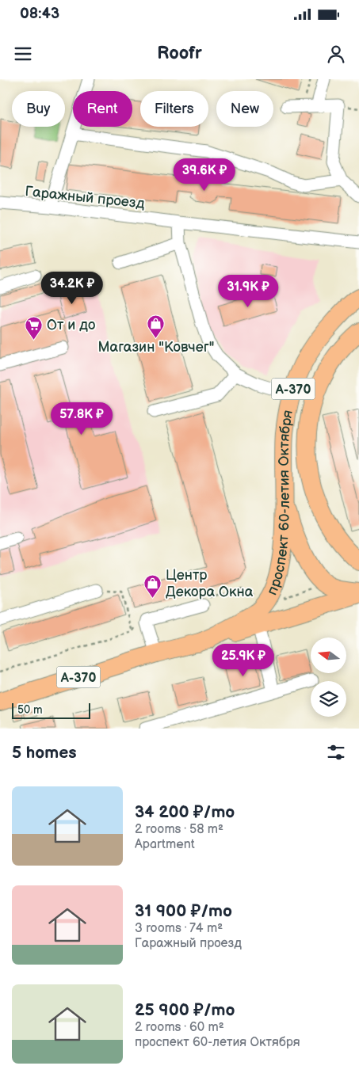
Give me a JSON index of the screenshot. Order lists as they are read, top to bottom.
{
  "streets": {
    "highway": ["А-370", "проспект 60-летия Октября"],
    "street": ["Гаражный проезд"]
  },
  "crossings": [
    ["А-370", "проспект 60-летия Октября"]
  ],
  "places": {
    "shop": ["Магазин \"Ковчег\"", "Центр Декора Окна"],
    "supermarket": ["От и до"]
  },
  "scale_bar": "50 m",
  "north": "left",
  "page": {
    "status": "08:43",
    "header": "Roofr",
    "chip": [
      "Buy",
      "Rent",
      "Filters",
      "New"
    ],
    "price": [
      "39.6K ₽",
      "34.2K ₽",
      "31.9K ₽",
      "57.8K ₽",
      "25.9K ₽"
    ],
    "scale": "50 m",
    "heading": "5 homes",
    "list": [
      {
        "name": "34 200 ₽/mo",
        "note": "2 rooms · 58 m² · Apartment"
      },
      {
        "name": "31 900 ₽/mo",
        "note": "3 rooms · 74 m² · Гаражный проезд"
      },
      {
        "name": "25 900 ₽/mo",
        "note": "2 rooms · 60 m² · проспект 60-летия Октября"
      }
    ]
  }
}
